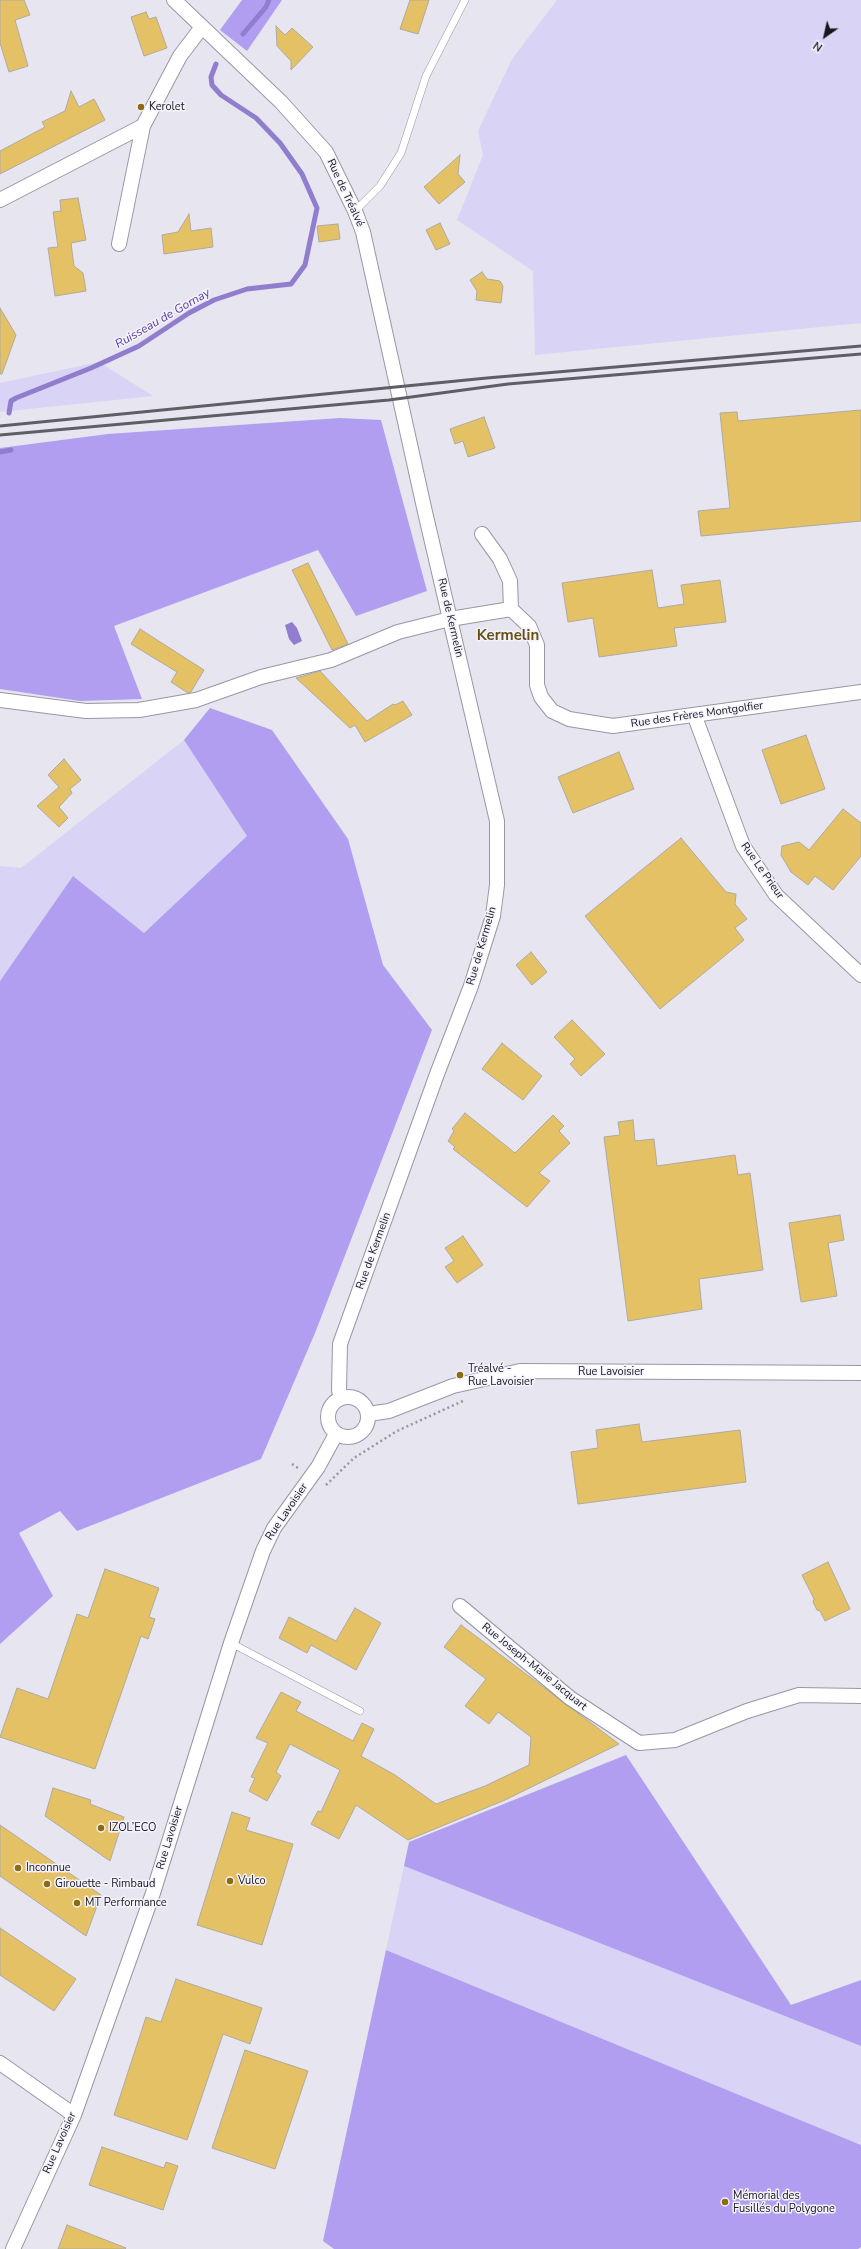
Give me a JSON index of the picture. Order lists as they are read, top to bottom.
{
  "streets": {
    "street": [
      "Rue de Tréalvé",
      "Rue de Kermelin",
      "Rue des Frères Montgolfier",
      "Rue Le Prieur",
      "Rue Lavoisier",
      "Rue Joseph-Marie Jacquart"
    ]
  },
  "crossings": [
    ["Rue de Tréalvé", "Rue de Kermelin"],
    ["Rue de Kermelin", "Rue Lavoisier"],
    ["Rue des Frères Montgolfier", "Rue Le Prieur"]
  ],
  "districts": ["Kermelin"],
  "water": ["Ruisseau de Gornay"],
  "places": [
    "Kerolet",
    "Tréalvé - Rue Lavoisier",
    "IZOL’ECO",
    "Inconnue",
    "Vulco",
    "Girouette - Rimbaud",
    "MT Performance",
    "Mémorial des Fusillés du Polygone"
  ],
  "north": "bottom left"
}
